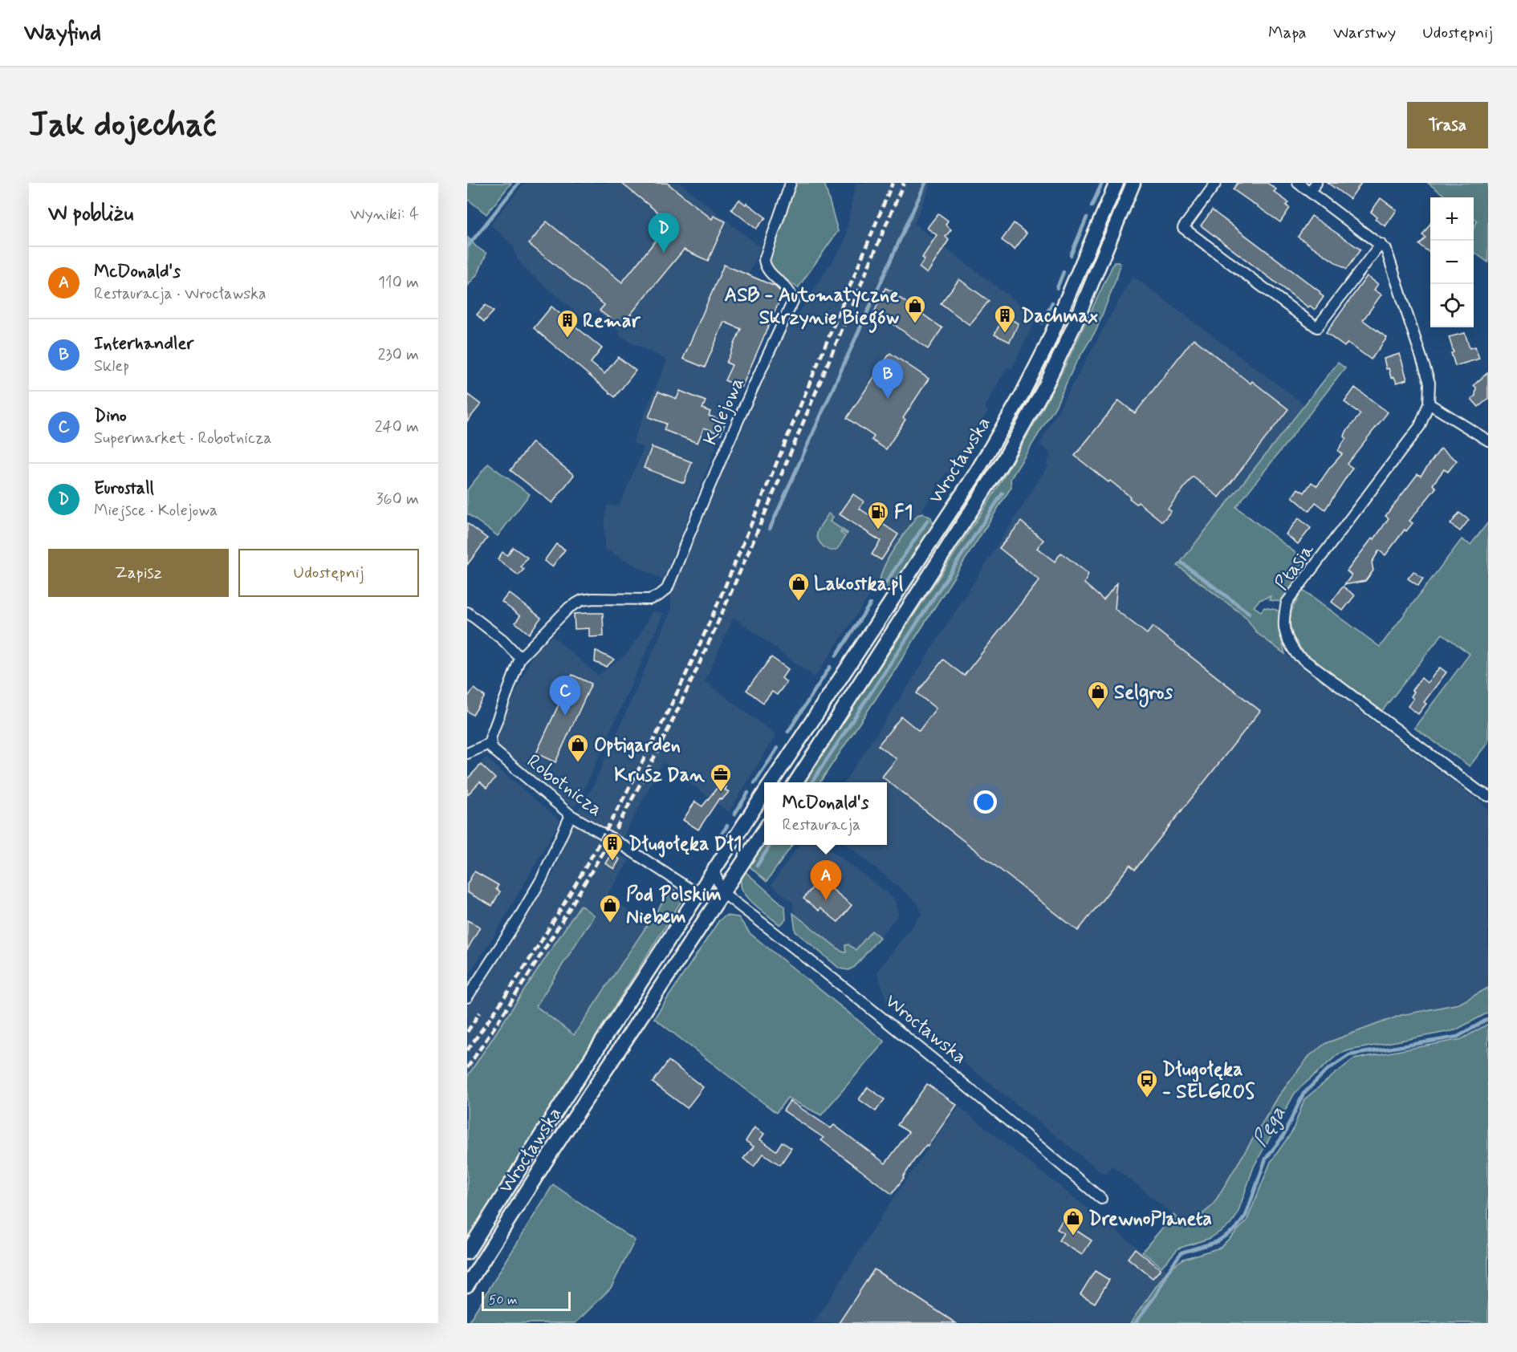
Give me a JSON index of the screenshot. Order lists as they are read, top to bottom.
{
  "streets": {
    "main road": ["Wrocławska"],
    "street": ["Kolejowa", "Ptasia", "Robotnicza"]
  },
  "crossings": [
    ["Wrocławska", "Robotnicza"]
  ],
  "water": ["Pęga"],
  "places": {
    "shop": [
      "ASB - Automatyczne Skrzynie Biegów",
      "Lakostka.pl",
      "Selgros",
      "Optigarden",
      "Pod Polskim Niebem",
      "DrewnoPlaneta"
    ],
    "building": ["Dachmax", "Remar", "Długołęka Dł1"],
    "fuel station": ["F1"],
    "office": ["Krusz Dan"],
    "bus stop": ["Długołęka - SELGROS"]
  },
  "scale_bar": "50 m",
  "page": {
    "header": "Wayfind",
    "nav": ["Mapa", "Warstwy", "Udostępnij"],
    "buttons": [
      "Trasa",
      ["Zapisz", "Udostępnij"]
    ],
    "title": "Jak dojechać",
    "heading": ["W pobliżu", "Wyniki: 4"],
    "map_buttons": ["+", "−"],
    "pins": [
      "D",
      "B",
      "C",
      "A"
    ],
    "list": [
      {
        "mark": "A",
        "name": "McDonald's",
        "note": "Restauracja · Wrocławska",
        "value": "110 m"
      },
      {
        "mark": "B",
        "name": "Interhandler",
        "note": "Sklep",
        "value": "230 m"
      },
      {
        "mark": "C",
        "name": "Dino",
        "note": "Supermarket · Robotnicza",
        "value": "240 m"
      },
      {
        "mark": "D",
        "name": "Eurostall",
        "note": "Miejsce · Kolejowa",
        "value": "360 m"
      }
    ],
    "popup": ["McDonald's", "Restauracja"],
    "scale": "50 m"
  }
}
